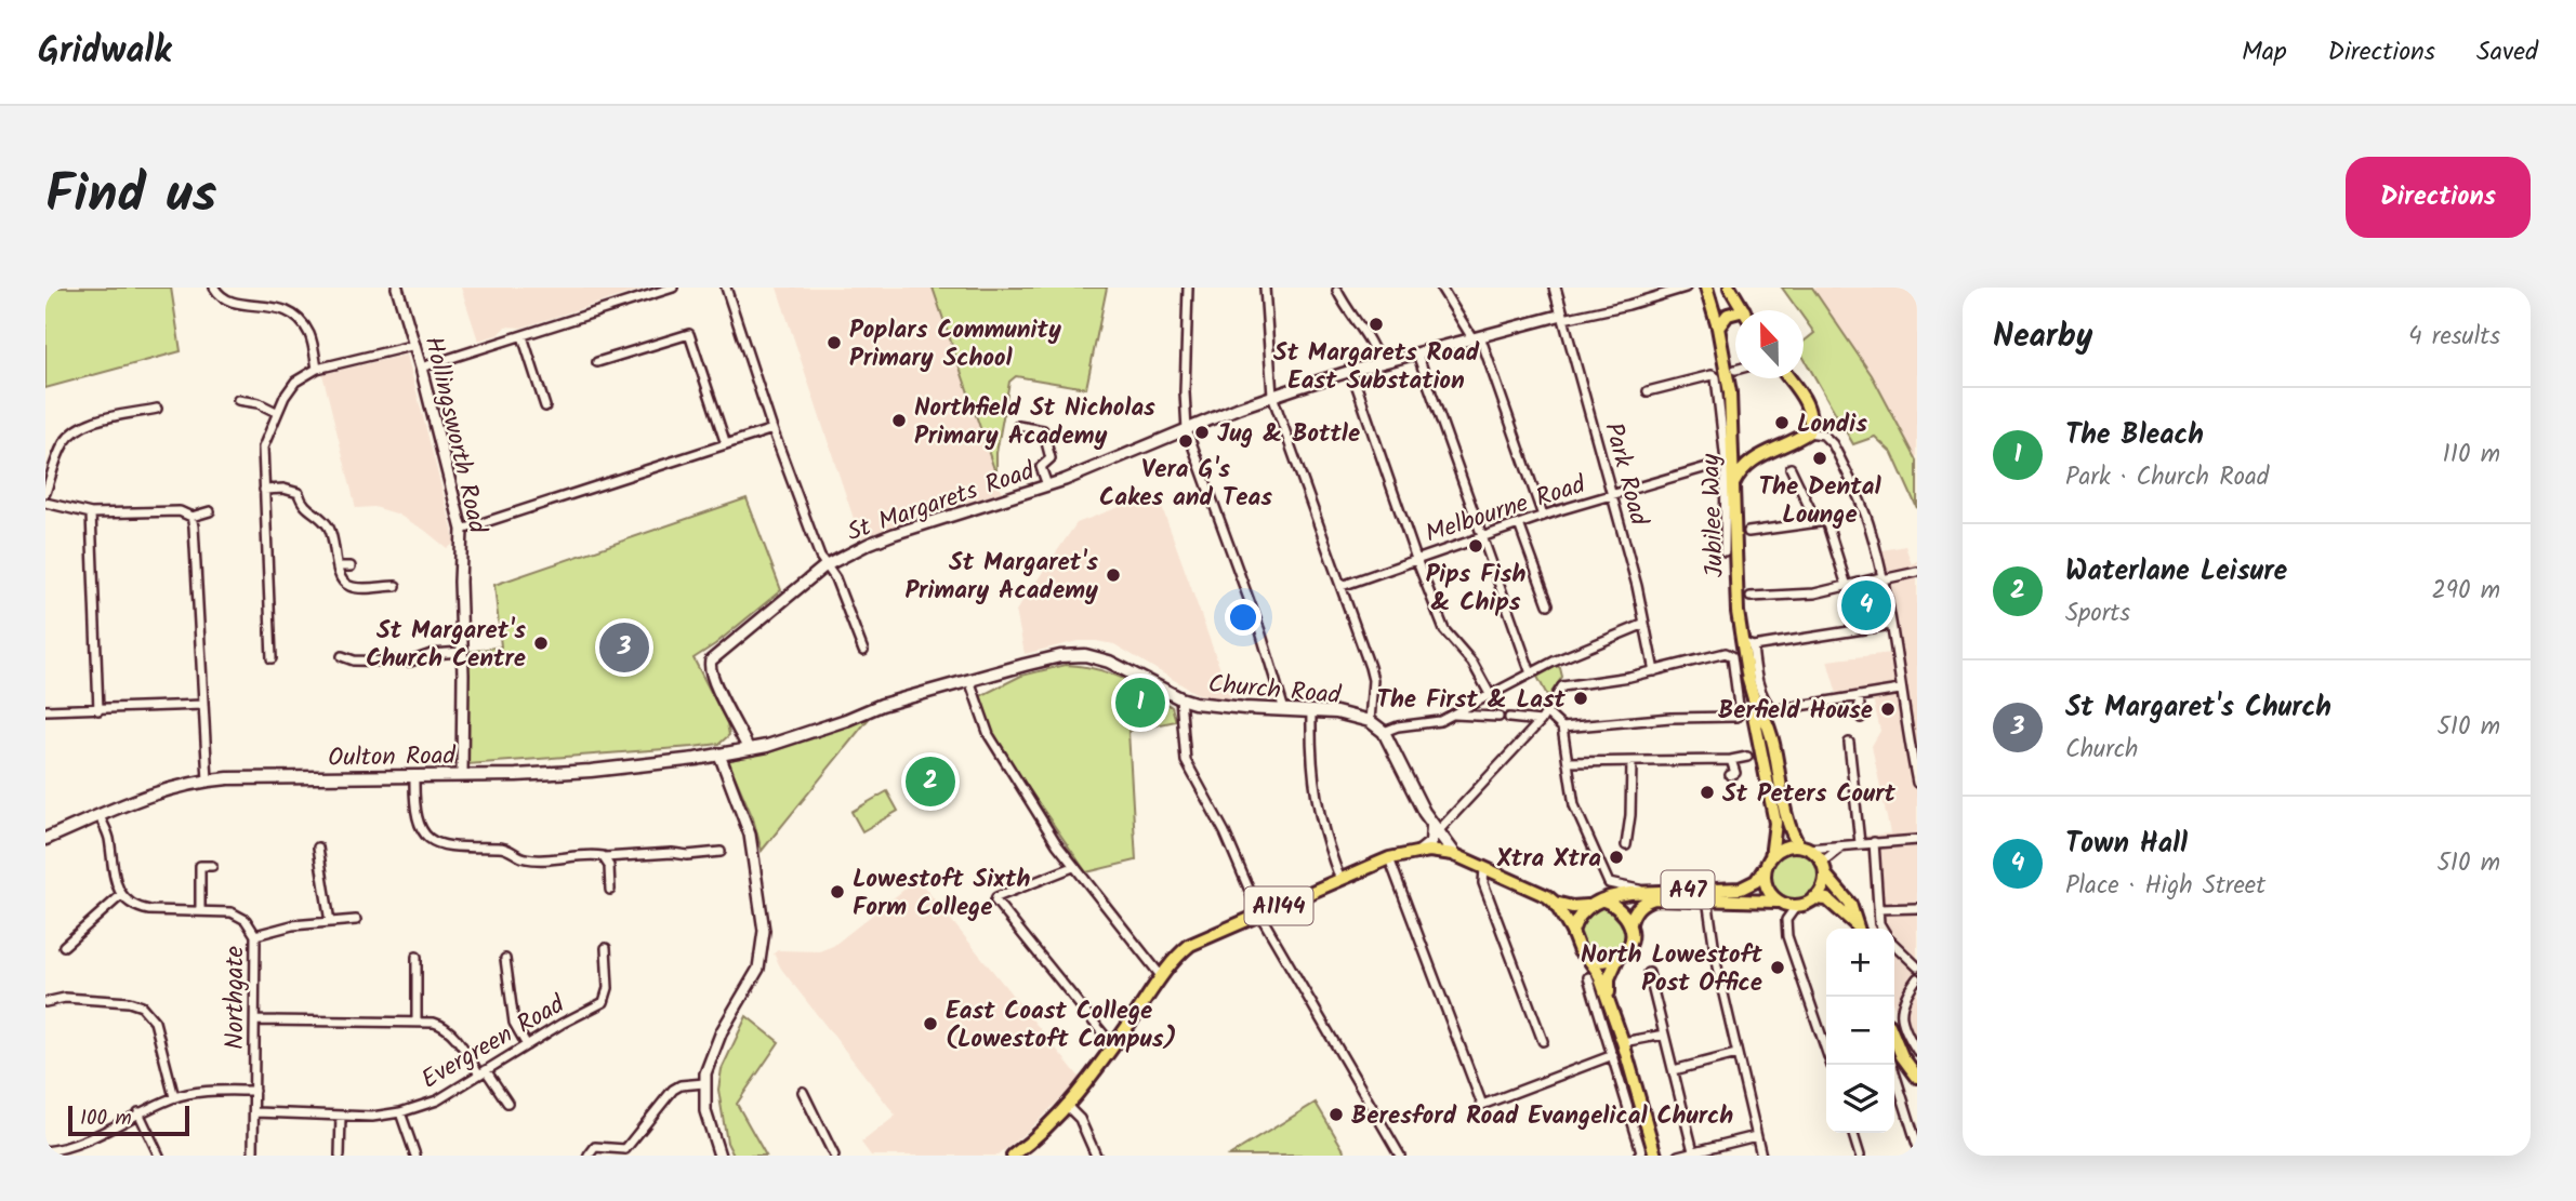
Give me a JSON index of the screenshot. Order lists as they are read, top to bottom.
{
  "streets": {
    "main road": [
      "Jubilee Way",
      "Church Road",
      "Oulton Road",
      "A47",
      "A1144"
    ],
    "street": [
      "Hollingsworth Road",
      "Park Road",
      "St Margarets Road",
      "Melbourne Road",
      "Northgate",
      "Evergreen Road"
    ]
  },
  "crossings": [
    ["Hollingsworth Road", "Oulton Road"],
    ["Park Road", "St Margarets Road"],
    ["Park Road", "Melbourne Road"],
    ["St Margarets Road", "Church Road"],
    ["St Margarets Road", "Oulton Road"],
    ["Jubilee Way", "A47"],
    ["Church Road", "Oulton Road"],
    ["A47", "A1144"],
    ["Northgate", "Evergreen Road"]
  ],
  "places": [
    "St Margarets Road East Substation",
    "Poplars Community Primary School",
    "Northfield St Nicholas Primary Academy",
    "Londis",
    "Jug & Bottle",
    "Vera G's Cakes and Teas",
    "The Dental Lounge",
    "Pips Fish & Chips",
    "St Margaret's Primary Academy",
    "St Margaret's Church Centre",
    "The First & Last",
    "Berfield House",
    "St Peters Court",
    "Xtra Xtra",
    "Lowestoft Sixth Form College",
    "North Lowestoft Post Office",
    "East Coast College (Lowestoft Campus)",
    "Beresford Road Evangelical Church"
  ],
  "scale_bar": "100 m",
  "north": "top",
  "page": {
    "header": "Gridwalk",
    "nav": ["Map", "Directions", "Saved"],
    "title": "Find us",
    "buttons": "Directions",
    "heading": ["Nearby", "4 results"],
    "list": [
      {
        "mark": "1",
        "name": "The Bleach",
        "note": "Park · Church Road",
        "value": "110 m"
      },
      {
        "mark": "2",
        "name": "Waterlane Leisure",
        "note": "Sports",
        "value": "290 m"
      },
      {
        "mark": "3",
        "name": "St Margaret's Church",
        "note": "Church",
        "value": "510 m"
      },
      {
        "mark": "4",
        "name": "Town Hall",
        "note": "Place · High Street",
        "value": "510 m"
      }
    ],
    "pins": [
      "4",
      "3",
      "1",
      "2"
    ],
    "map_buttons": ["+", "−"],
    "scale": "100 m"
  }
}
